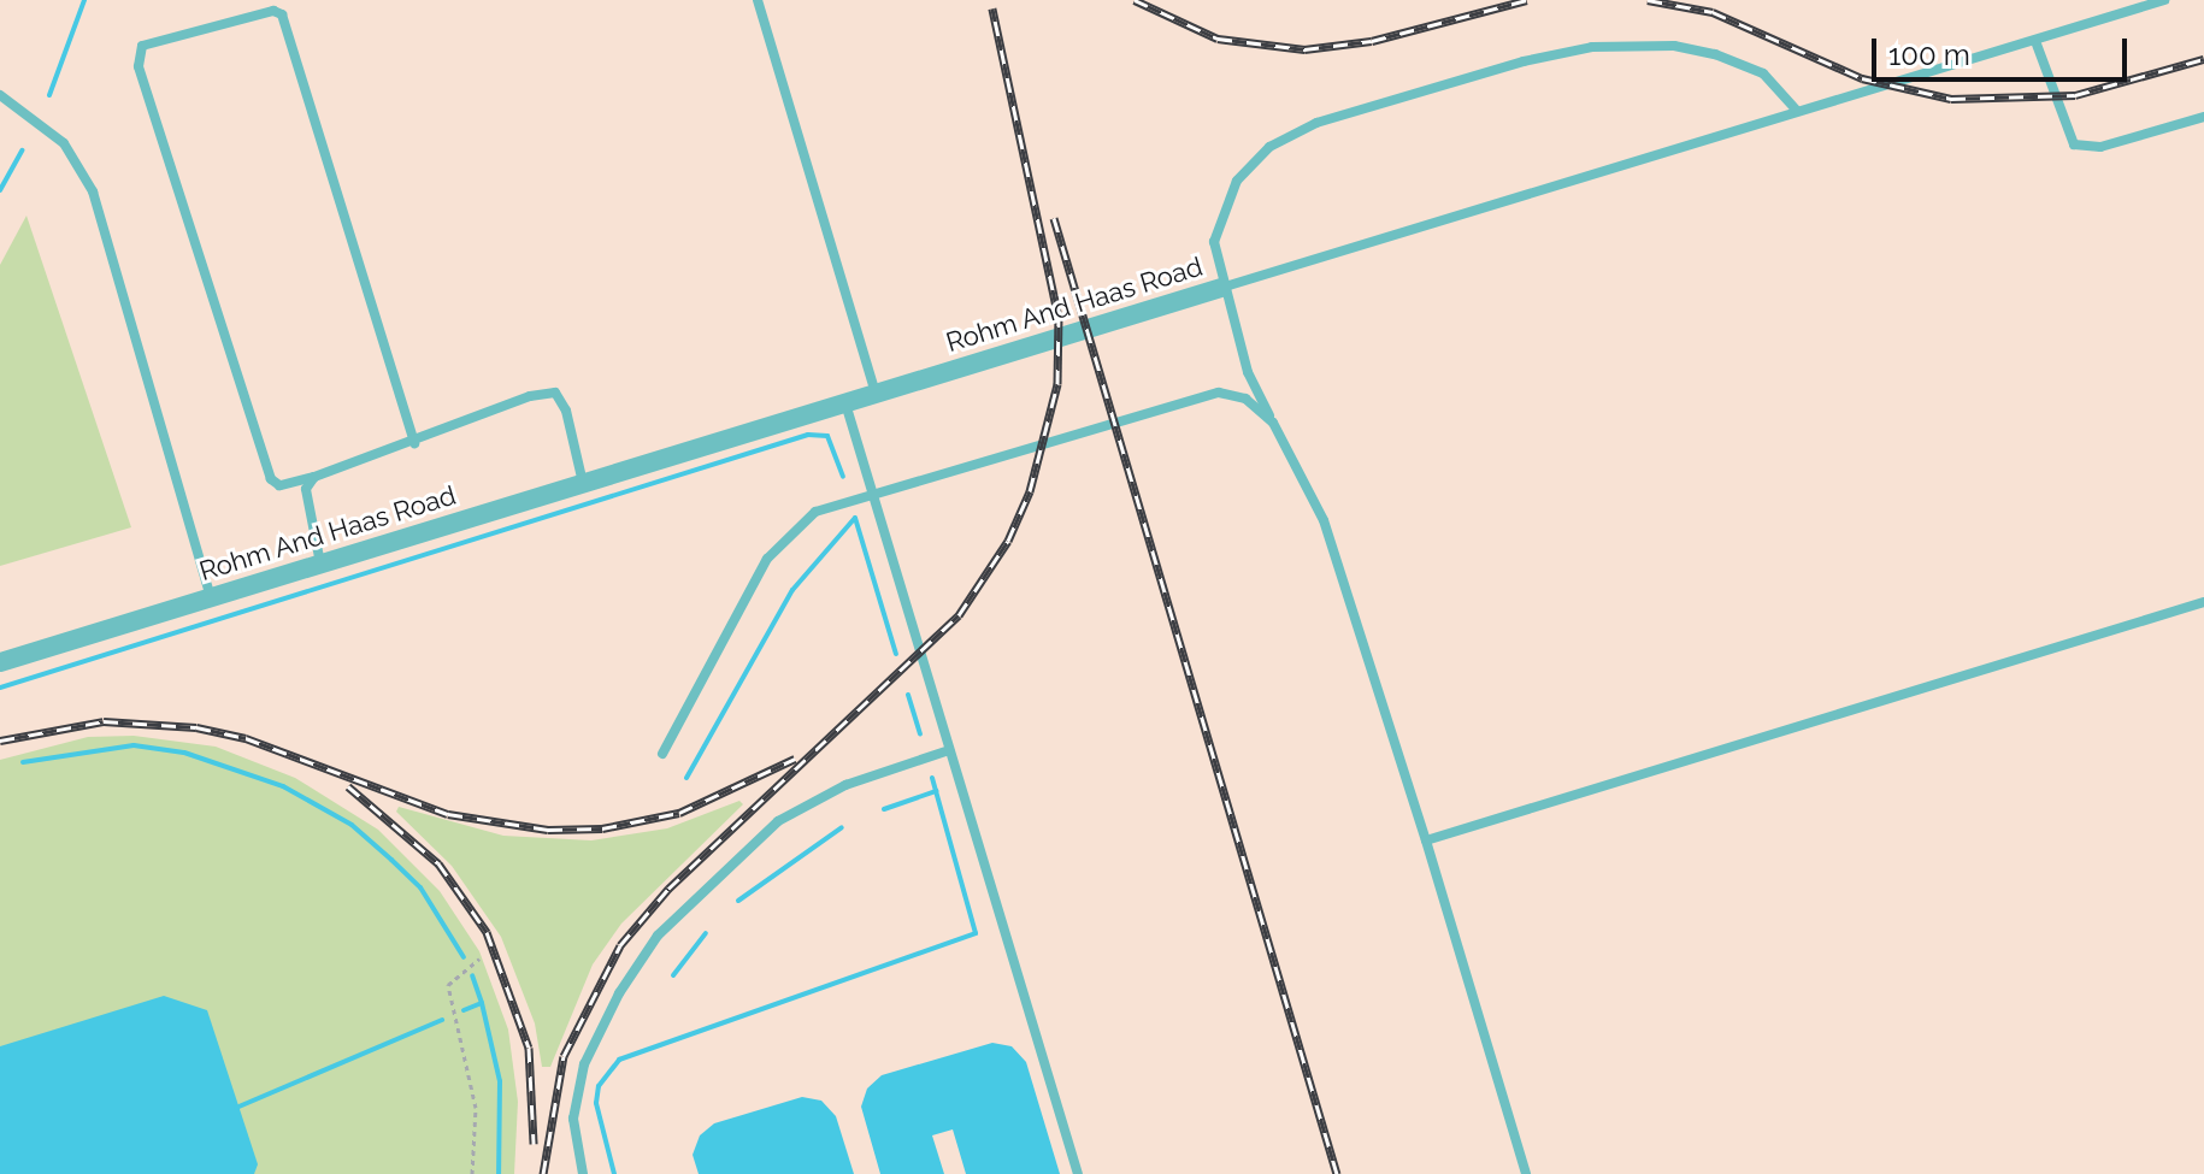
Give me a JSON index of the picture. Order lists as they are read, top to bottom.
{
  "streets": {
    "street": ["Rohm And Haas Road"]
  },
  "scale_bar": "100 m"
}
